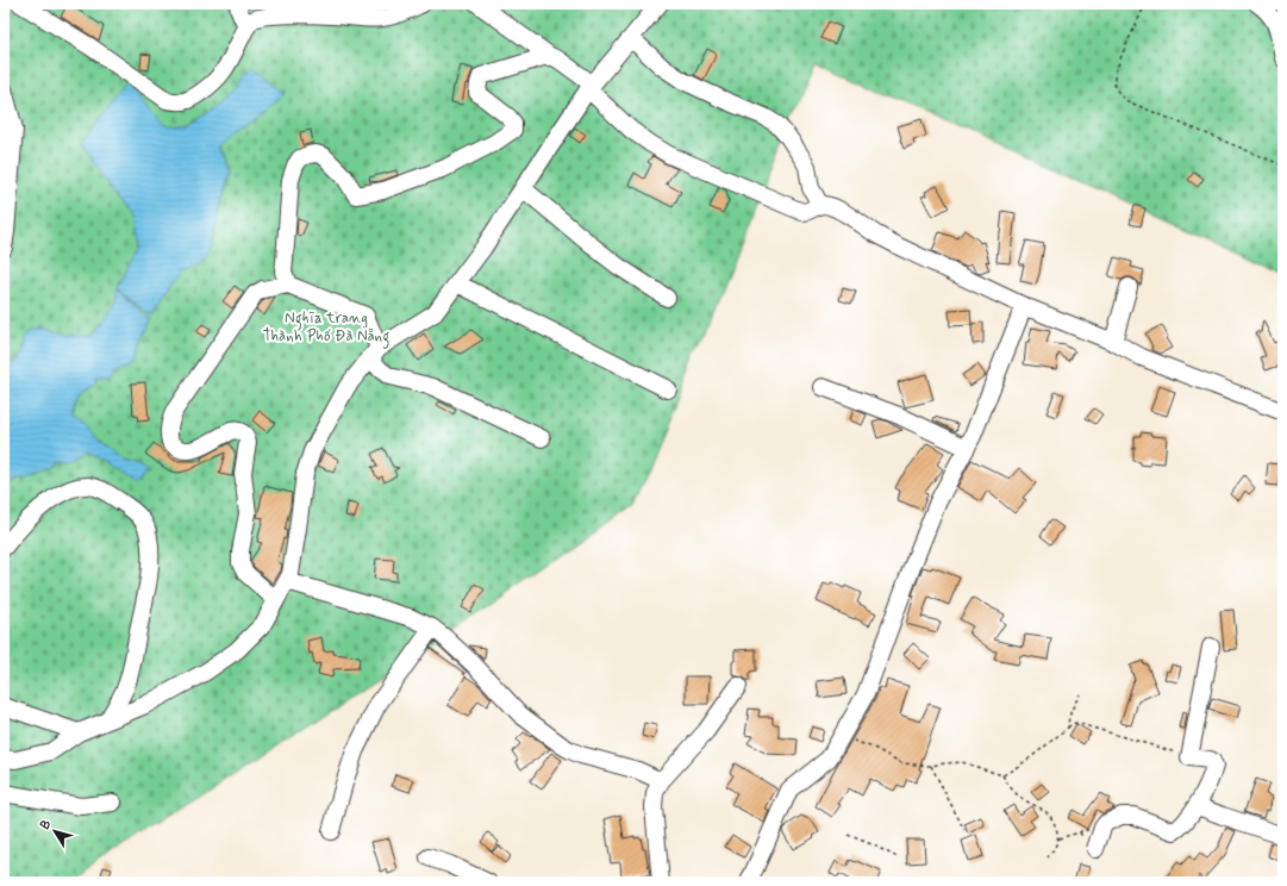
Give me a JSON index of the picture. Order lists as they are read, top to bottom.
{
  "parks": ["Nghĩa trang Thành Phố Đà Nẵng"],
  "north": "top left"
}
